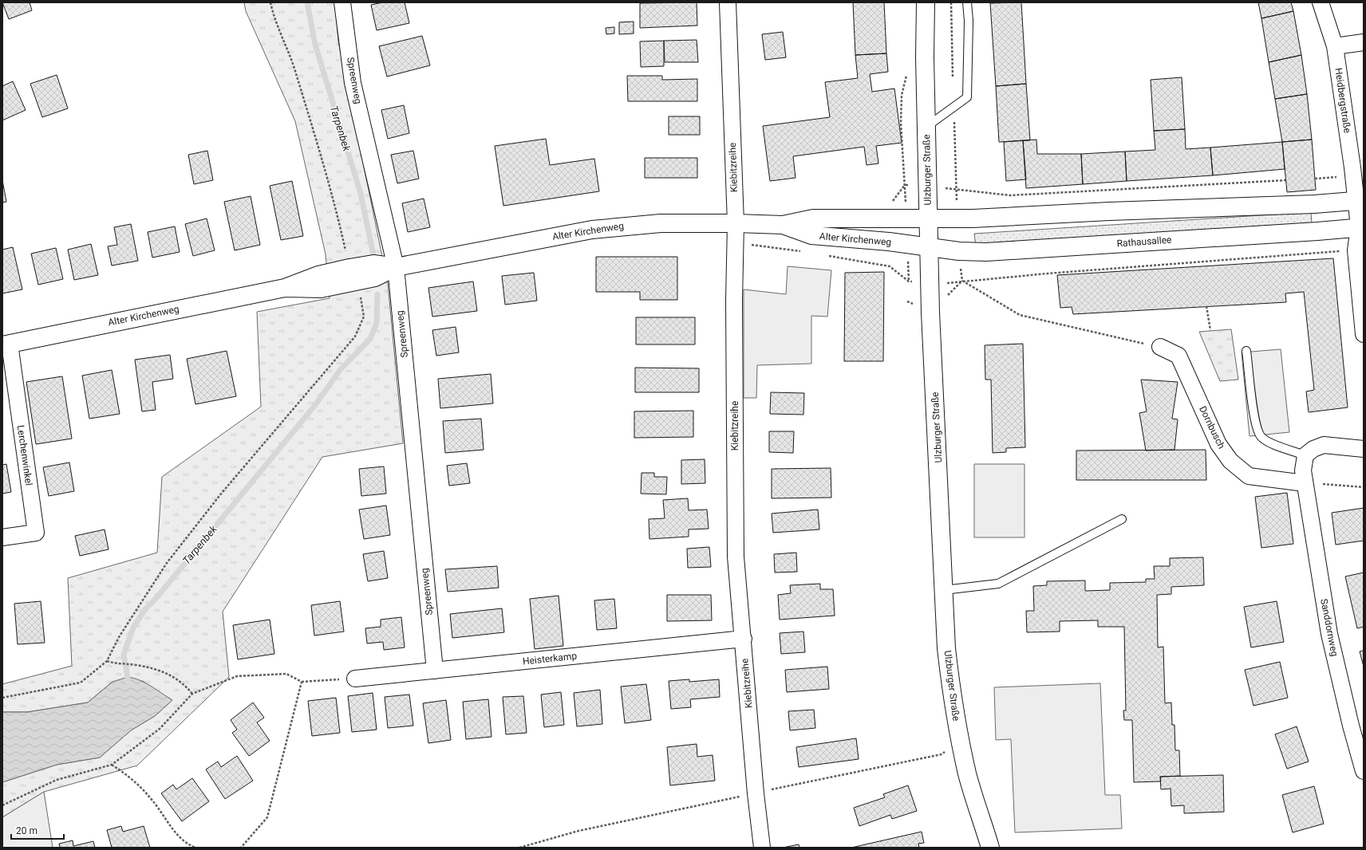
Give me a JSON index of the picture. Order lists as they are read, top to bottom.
{
  "streets": {
    "main road": ["Ulzburger Straße", "Alter Kirchenweg", "Rathausallee"],
    "street": [
      "Spreenweg",
      "Heidbergstraße",
      "Kiebitzreihe",
      "Dornbusch",
      "Lerchenwinkel",
      "Sanddornweg",
      "Heisterkamp"
    ]
  },
  "crossings": [
    ["Spreenweg", "Alter Kirchenweg"],
    ["Spreenweg", "Heisterkamp"],
    ["Kiebitzreihe", "Alter Kirchenweg"],
    ["Kiebitzreihe", "Heisterkamp"],
    ["Ulzburger Straße", "Alter Kirchenweg"],
    ["Ulzburger Straße", "Rathausallee"],
    ["Alter Kirchenweg", "Rathausallee"],
    ["Alter Kirchenweg", "Lerchenwinkel"],
    ["Dornbusch", "Sanddornweg"]
  ],
  "water": ["Tarpenbek"],
  "scale_bar": "20 m"
}
